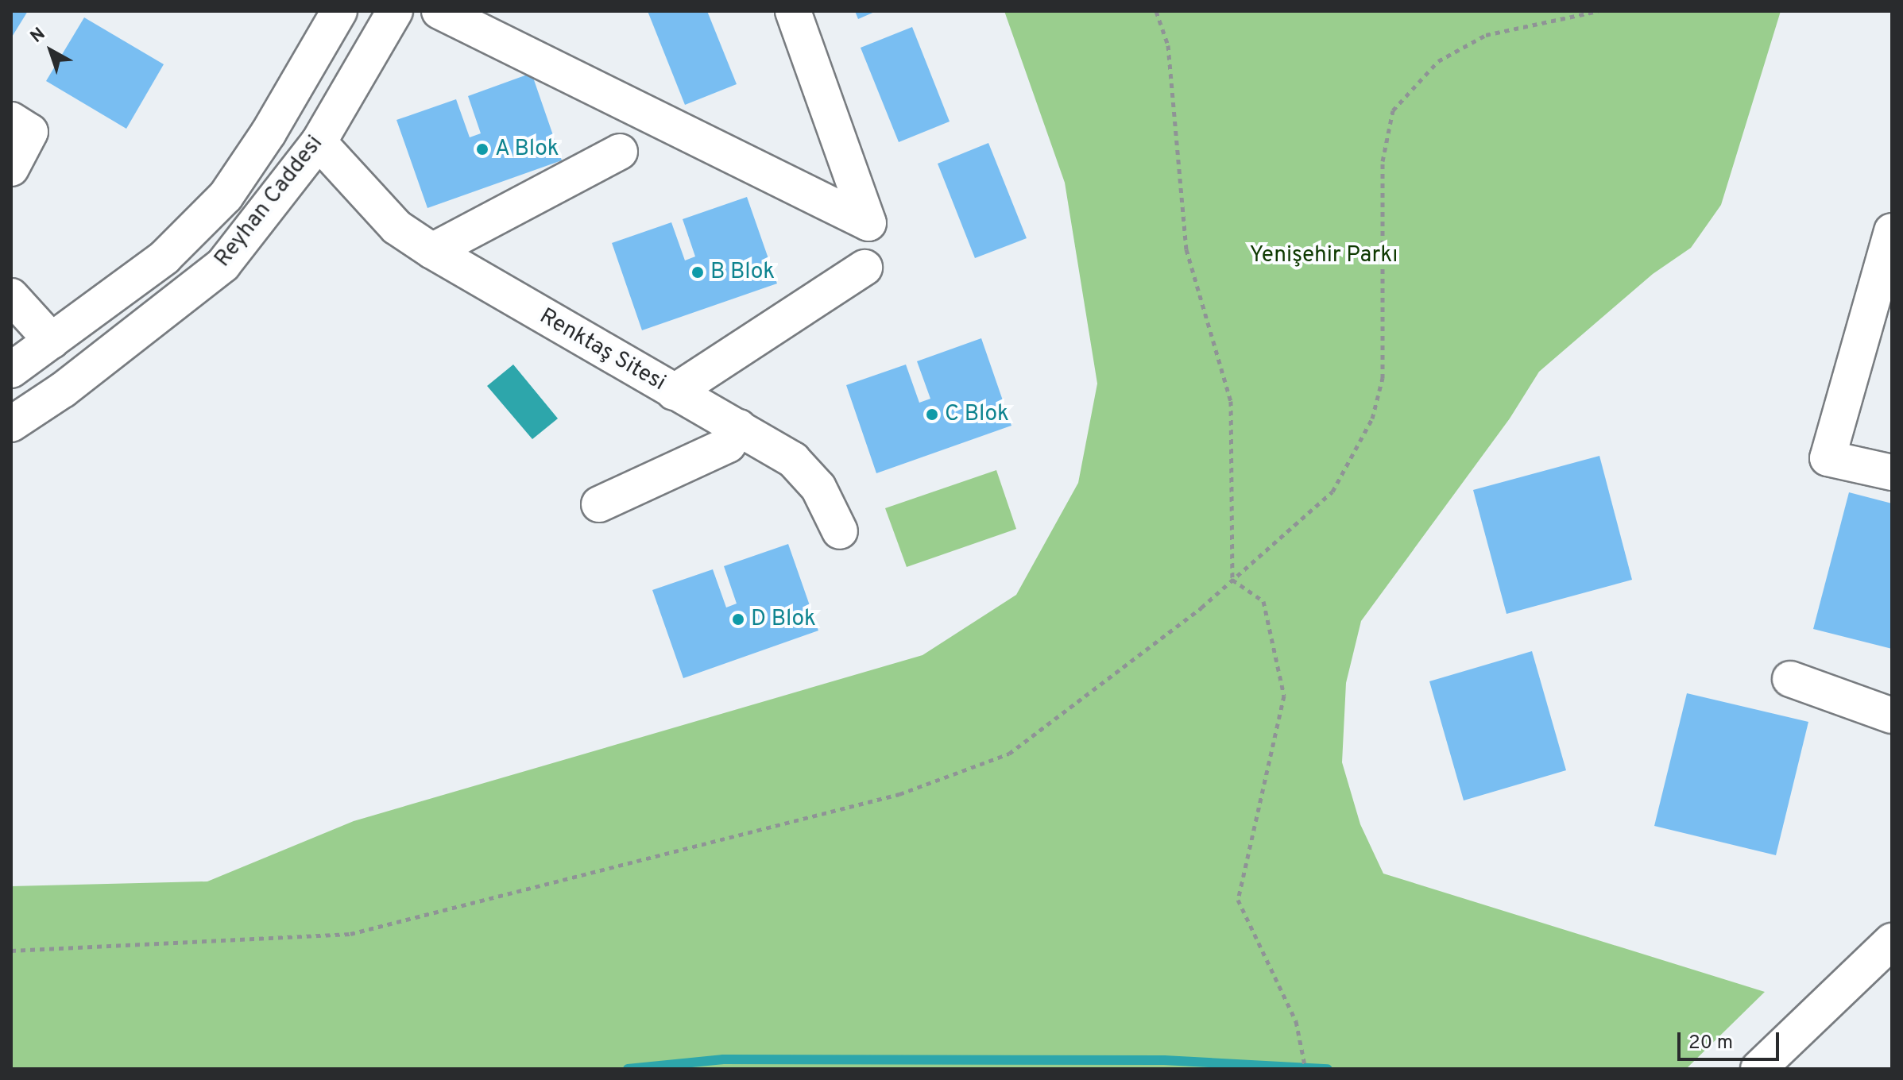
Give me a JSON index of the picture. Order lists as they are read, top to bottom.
{
  "streets": {
    "main road": ["Reyhan Caddesi", "Renktaş Sitesi"]
  },
  "crossings": [
    ["Reyhan Caddesi", "Renktaş Sitesi"]
  ],
  "parks": ["Yenişehir Parkı"],
  "places": [
    "A Blok",
    "B Blok",
    "C Blok",
    "D Blok"
  ],
  "scale_bar": "20 m",
  "north": "top left"
}
